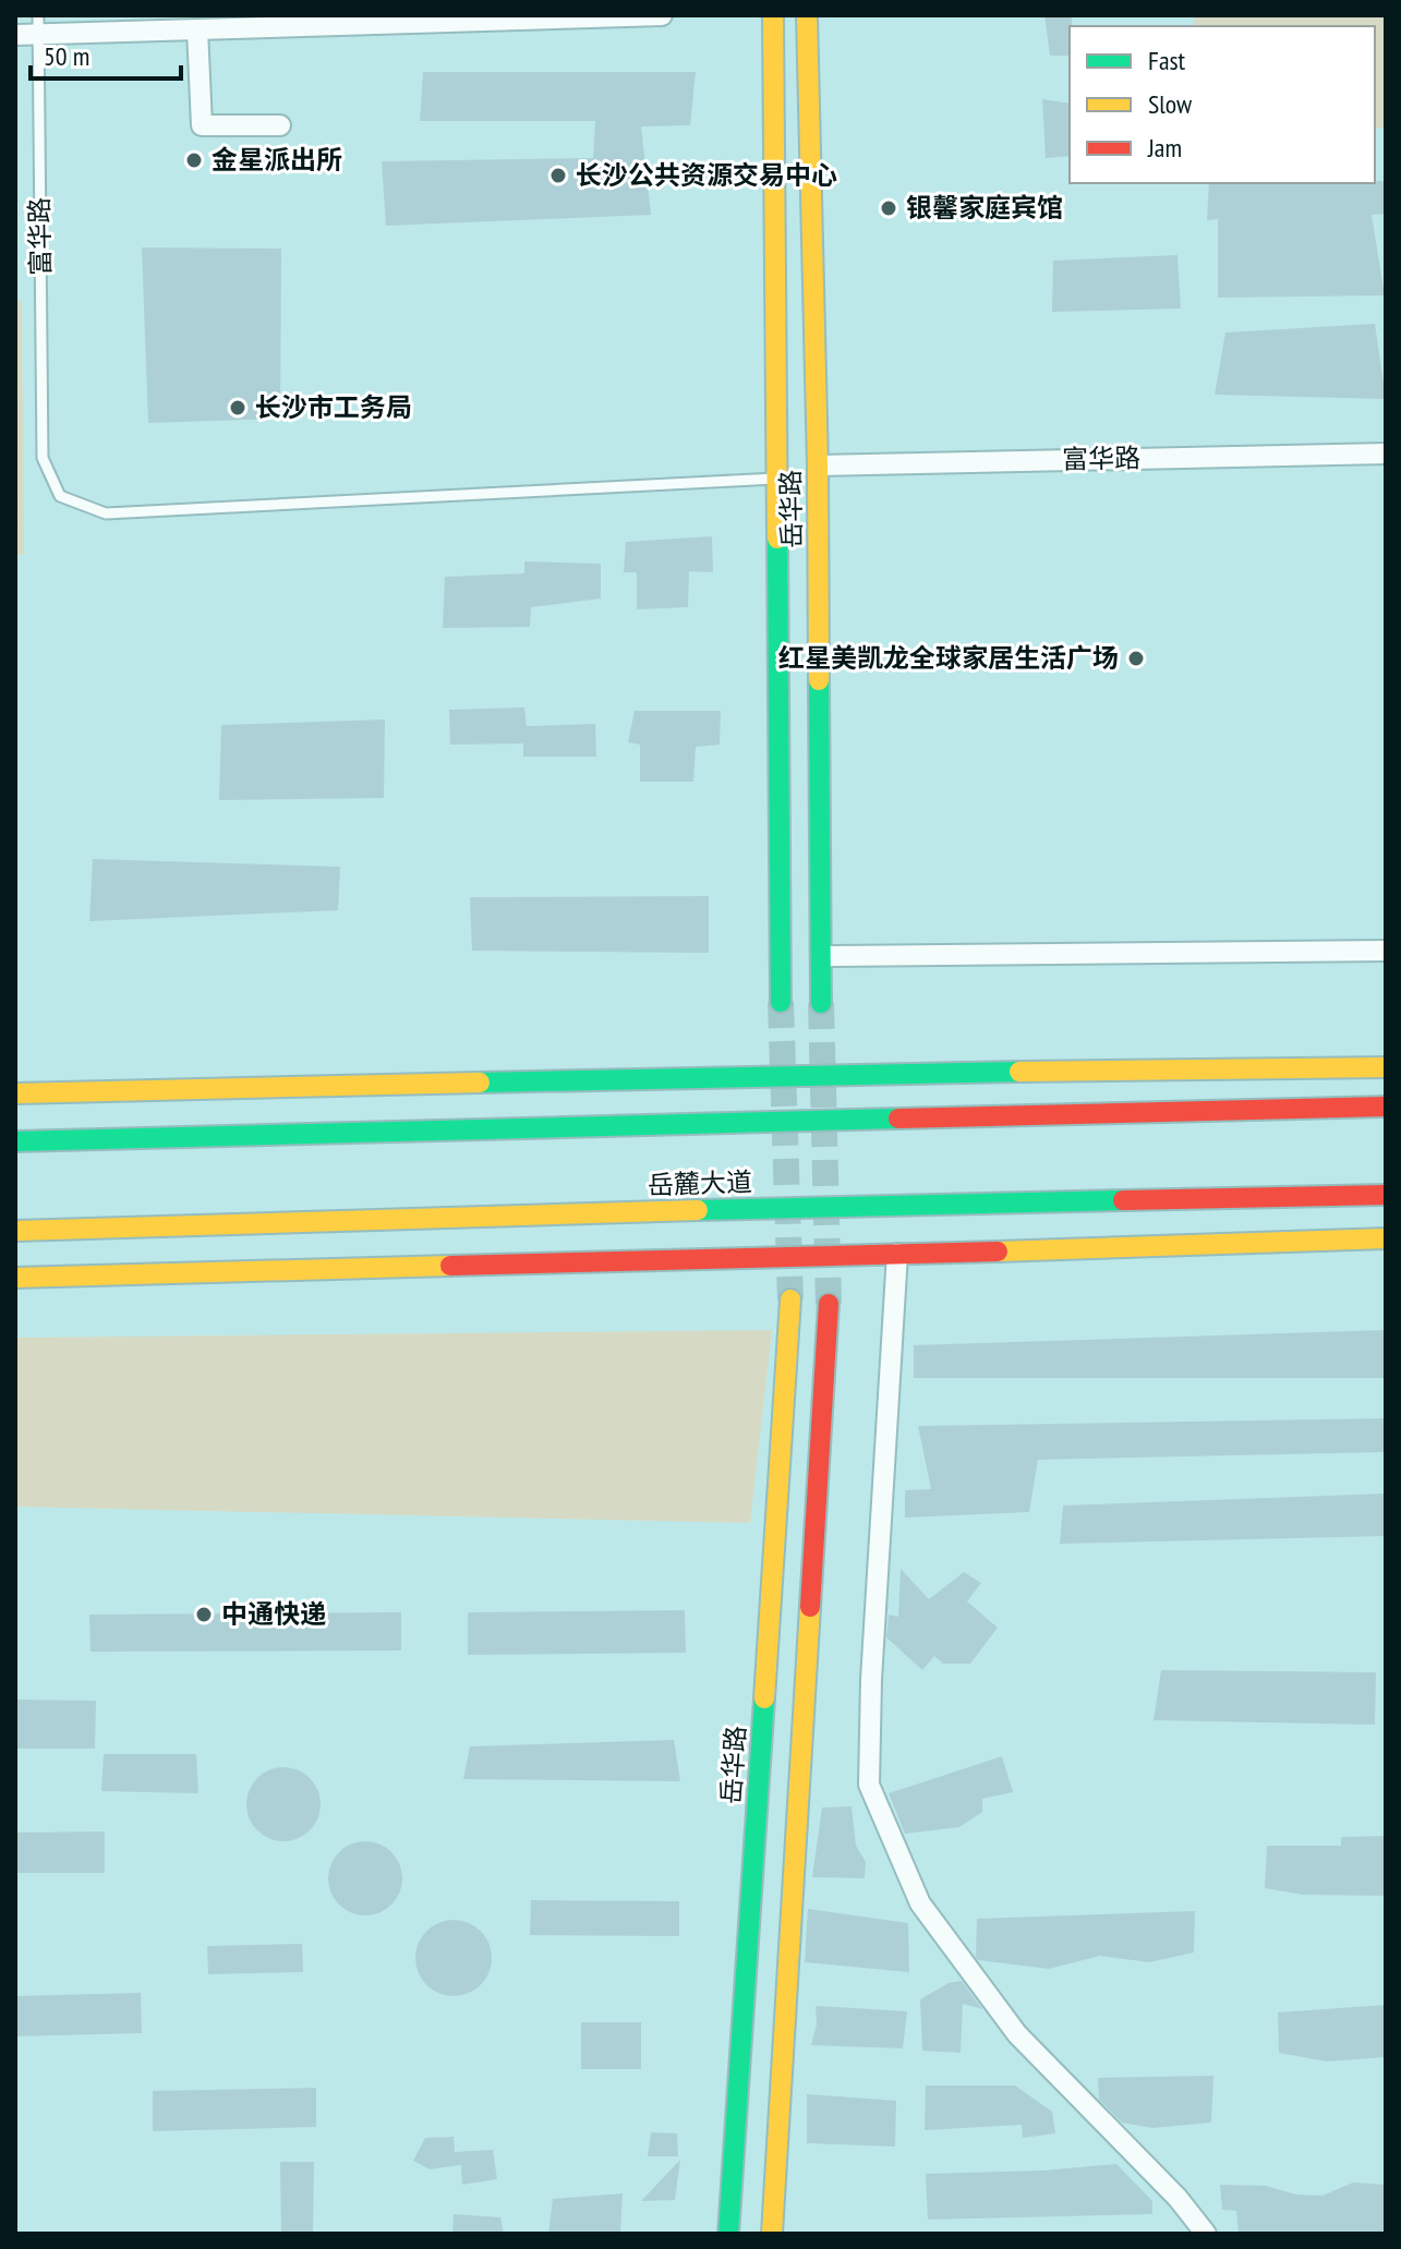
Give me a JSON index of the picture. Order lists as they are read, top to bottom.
{
  "streets": {
    "main road": ["岳华路", "岳麓大道"],
    "street": ["富华路"]
  },
  "crossings": [
    ["富华路", "岳华路"]
  ],
  "places": [
    "金星派出所",
    "长沙公共资源交易中心",
    "银馨家庭宾馆",
    "长沙市工务局",
    "红星美凯龙全球家居生活广场",
    "中通快递"
  ],
  "legend": ["Fast", "Slow", "Jam"],
  "scale_bar": "50 m"
}
